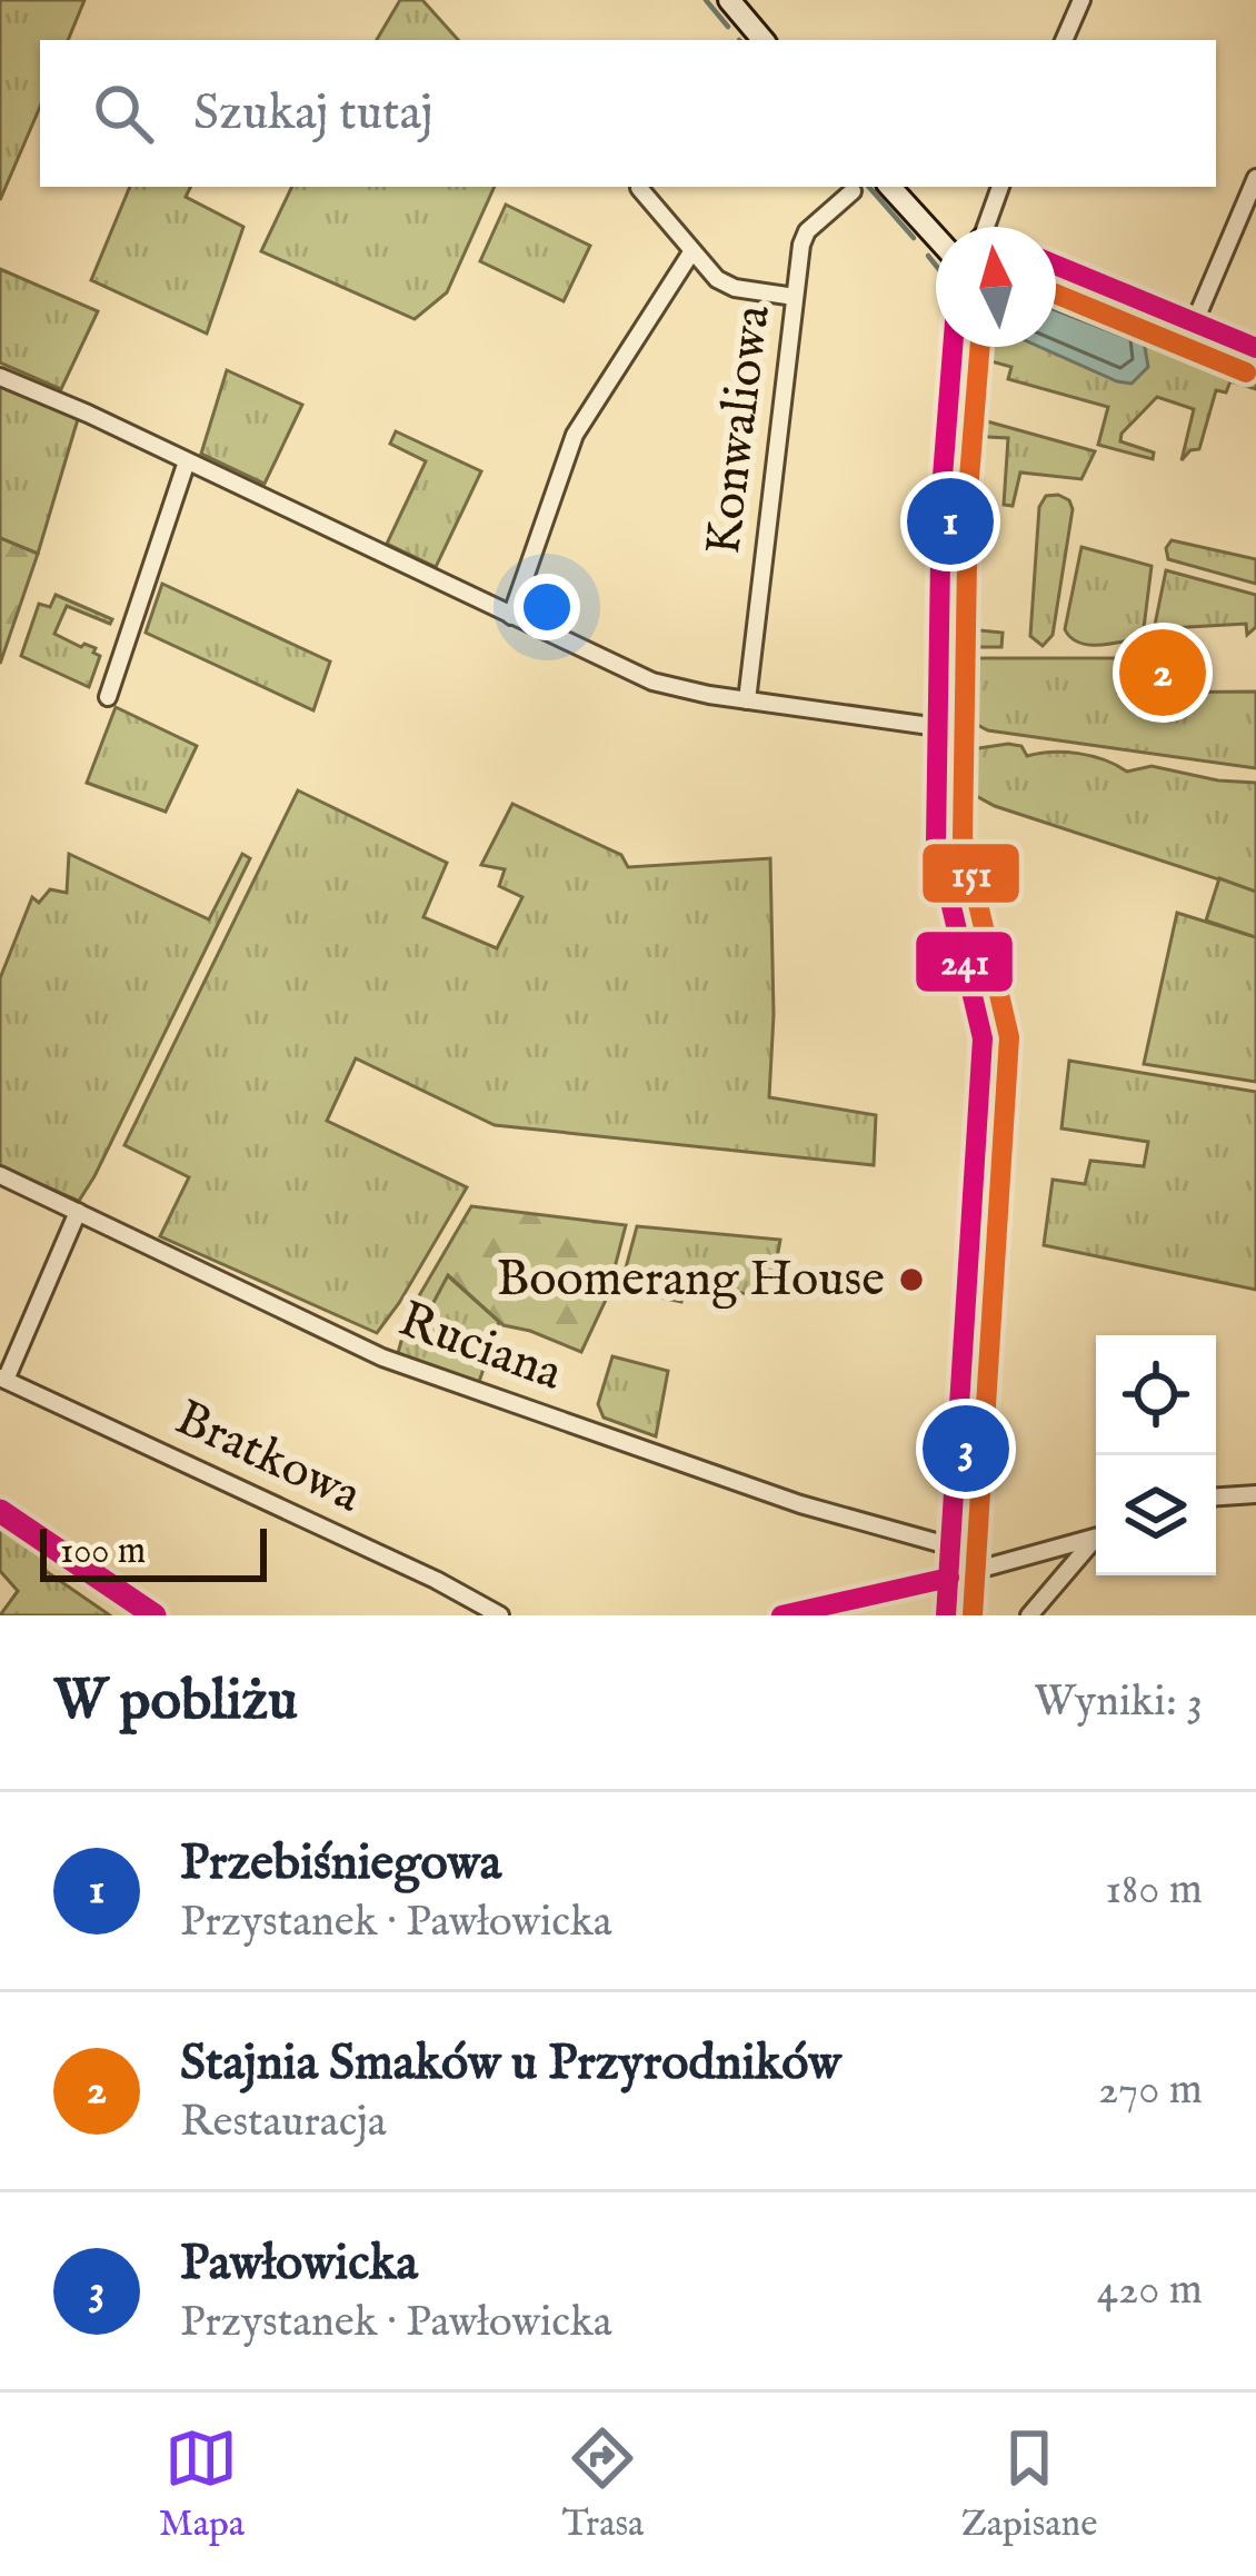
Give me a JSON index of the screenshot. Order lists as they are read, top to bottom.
{
  "streets": {
    "street": ["Konwaliowa", "Ruciana", "Bratkowa"]
  },
  "places": ["Boomerang House"],
  "lines": ["transit line 241", "transit line 151"],
  "scale_bar": "100 m",
  "north": "top",
  "page": {
    "search": "Szukaj tutaj",
    "pins": ["1", "2", "3"],
    "scale": "100 m",
    "heading": ["W pobliżu", "Wyniki: 3"],
    "list": [
      {
        "mark": "1",
        "name": "Przebiśniegowa",
        "note": "Przystanek · Pawłowicka",
        "value": "180 m"
      },
      {
        "mark": "2",
        "name": "Stajnia Smaków u Przyrodników",
        "note": "Restauracja",
        "value": "270 m"
      },
      {
        "mark": "3",
        "name": "Pawłowicka",
        "note": "Przystanek · Pawłowicka",
        "value": "420 m"
      }
    ],
    "nav": ["Mapa", "Trasa", "Zapisane"]
  }
}
